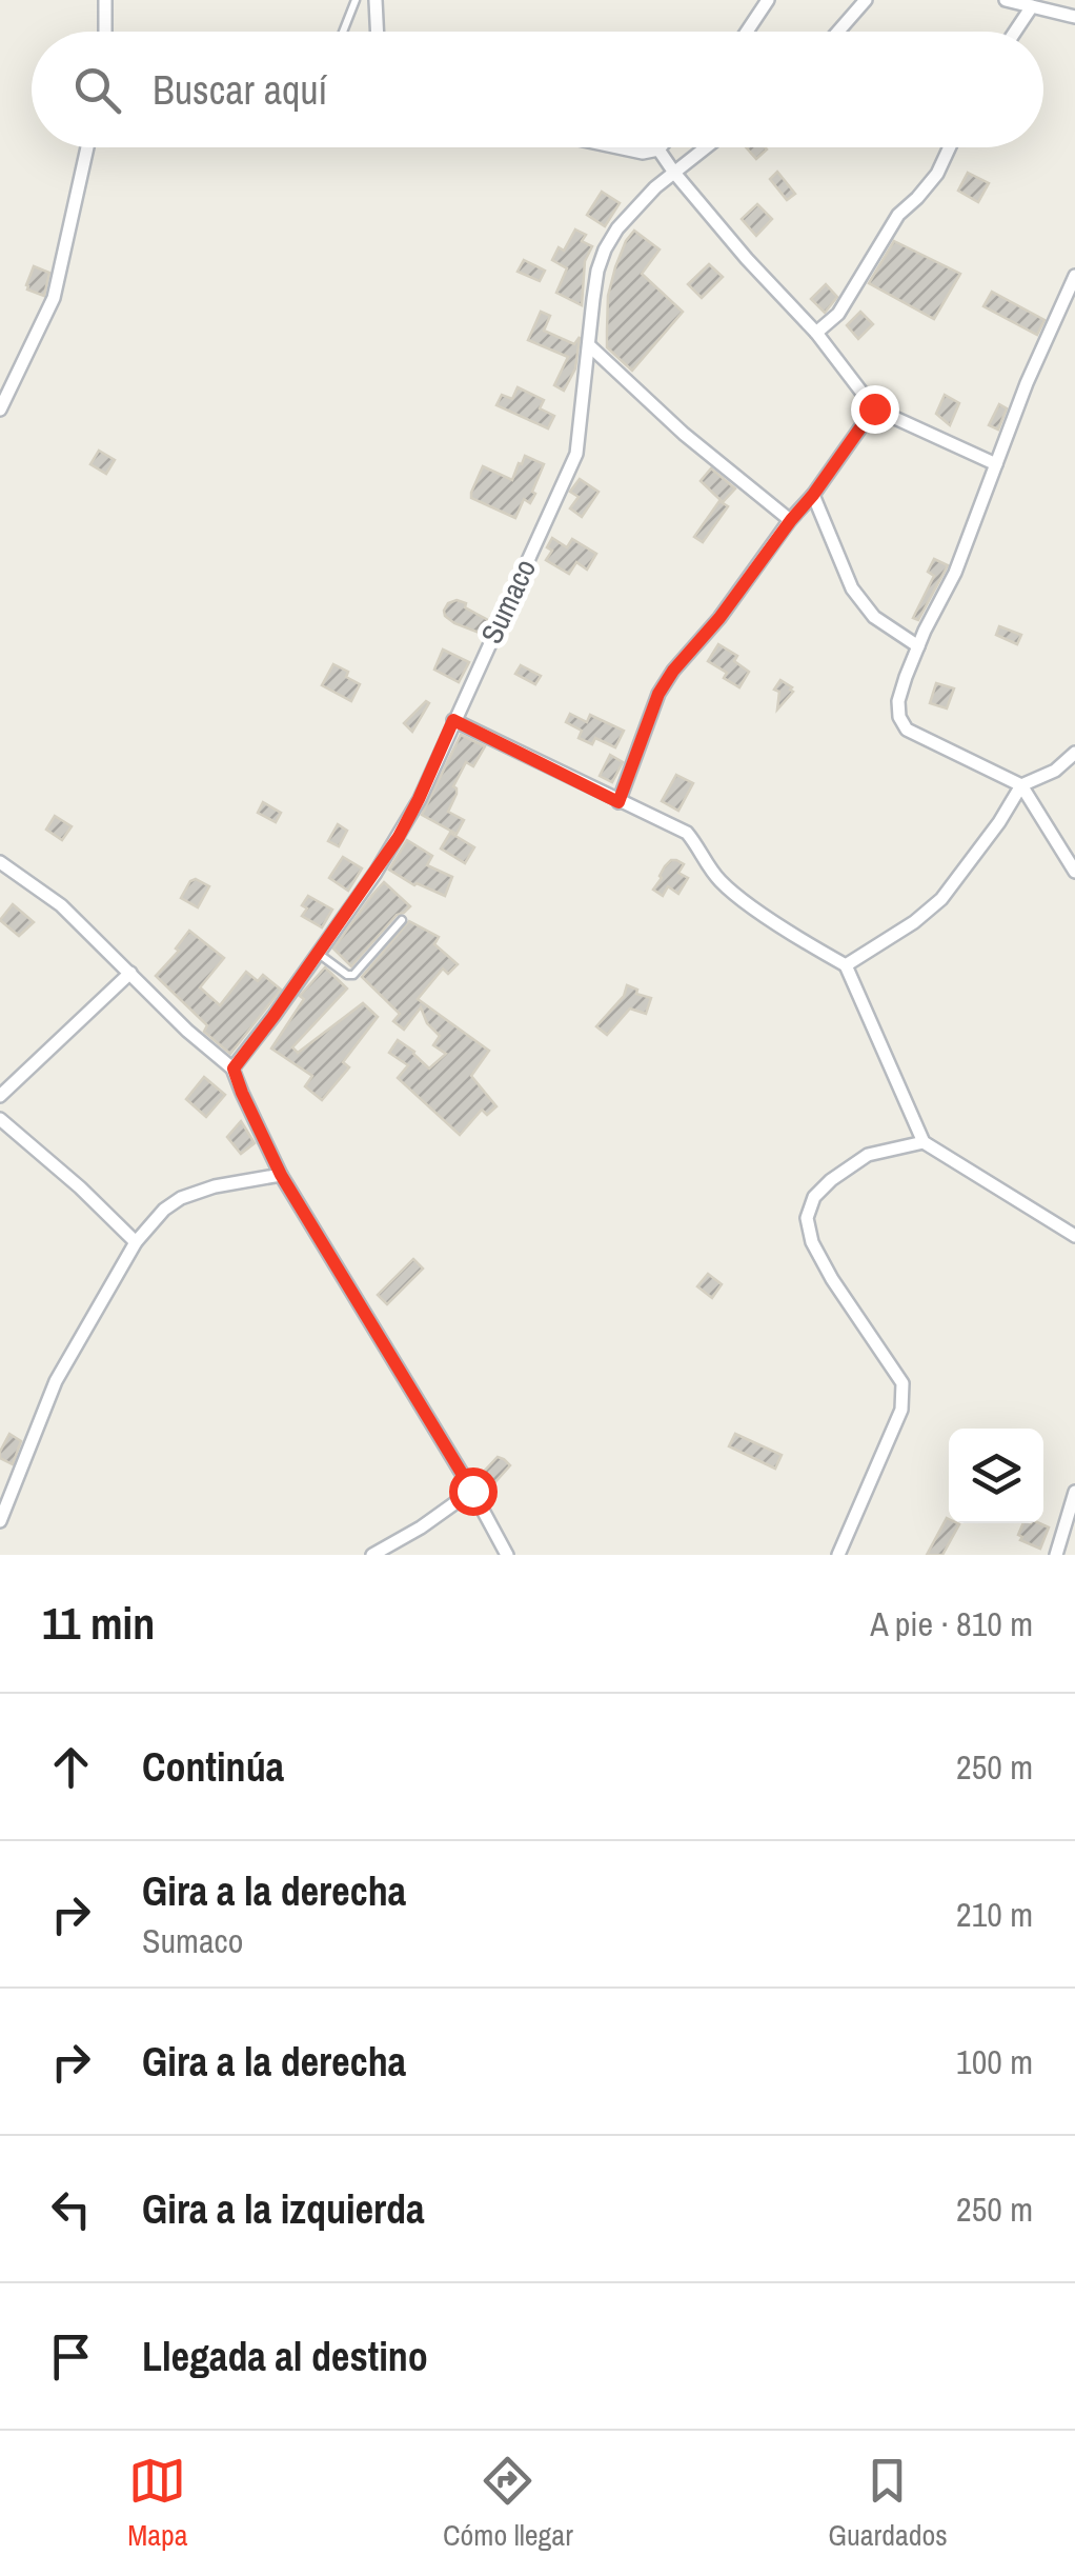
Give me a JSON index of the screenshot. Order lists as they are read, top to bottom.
{
  "streets": {
    "street": ["Sumaco"]
  },
  "page": {
    "search": "Buscar aquí",
    "heading": ["11 min", "A pie · 810 m"],
    "list": [
      ["Continúa", "250 m"],
      ["Gira a la derecha", "Sumaco", "210 m"],
      ["Gira a la derecha", "100 m"],
      ["Gira a la izquierda", "250 m"],
      "Llegada al destino"
    ],
    "nav": ["Mapa", "Cómo llegar", "Guardados"]
  }
}
